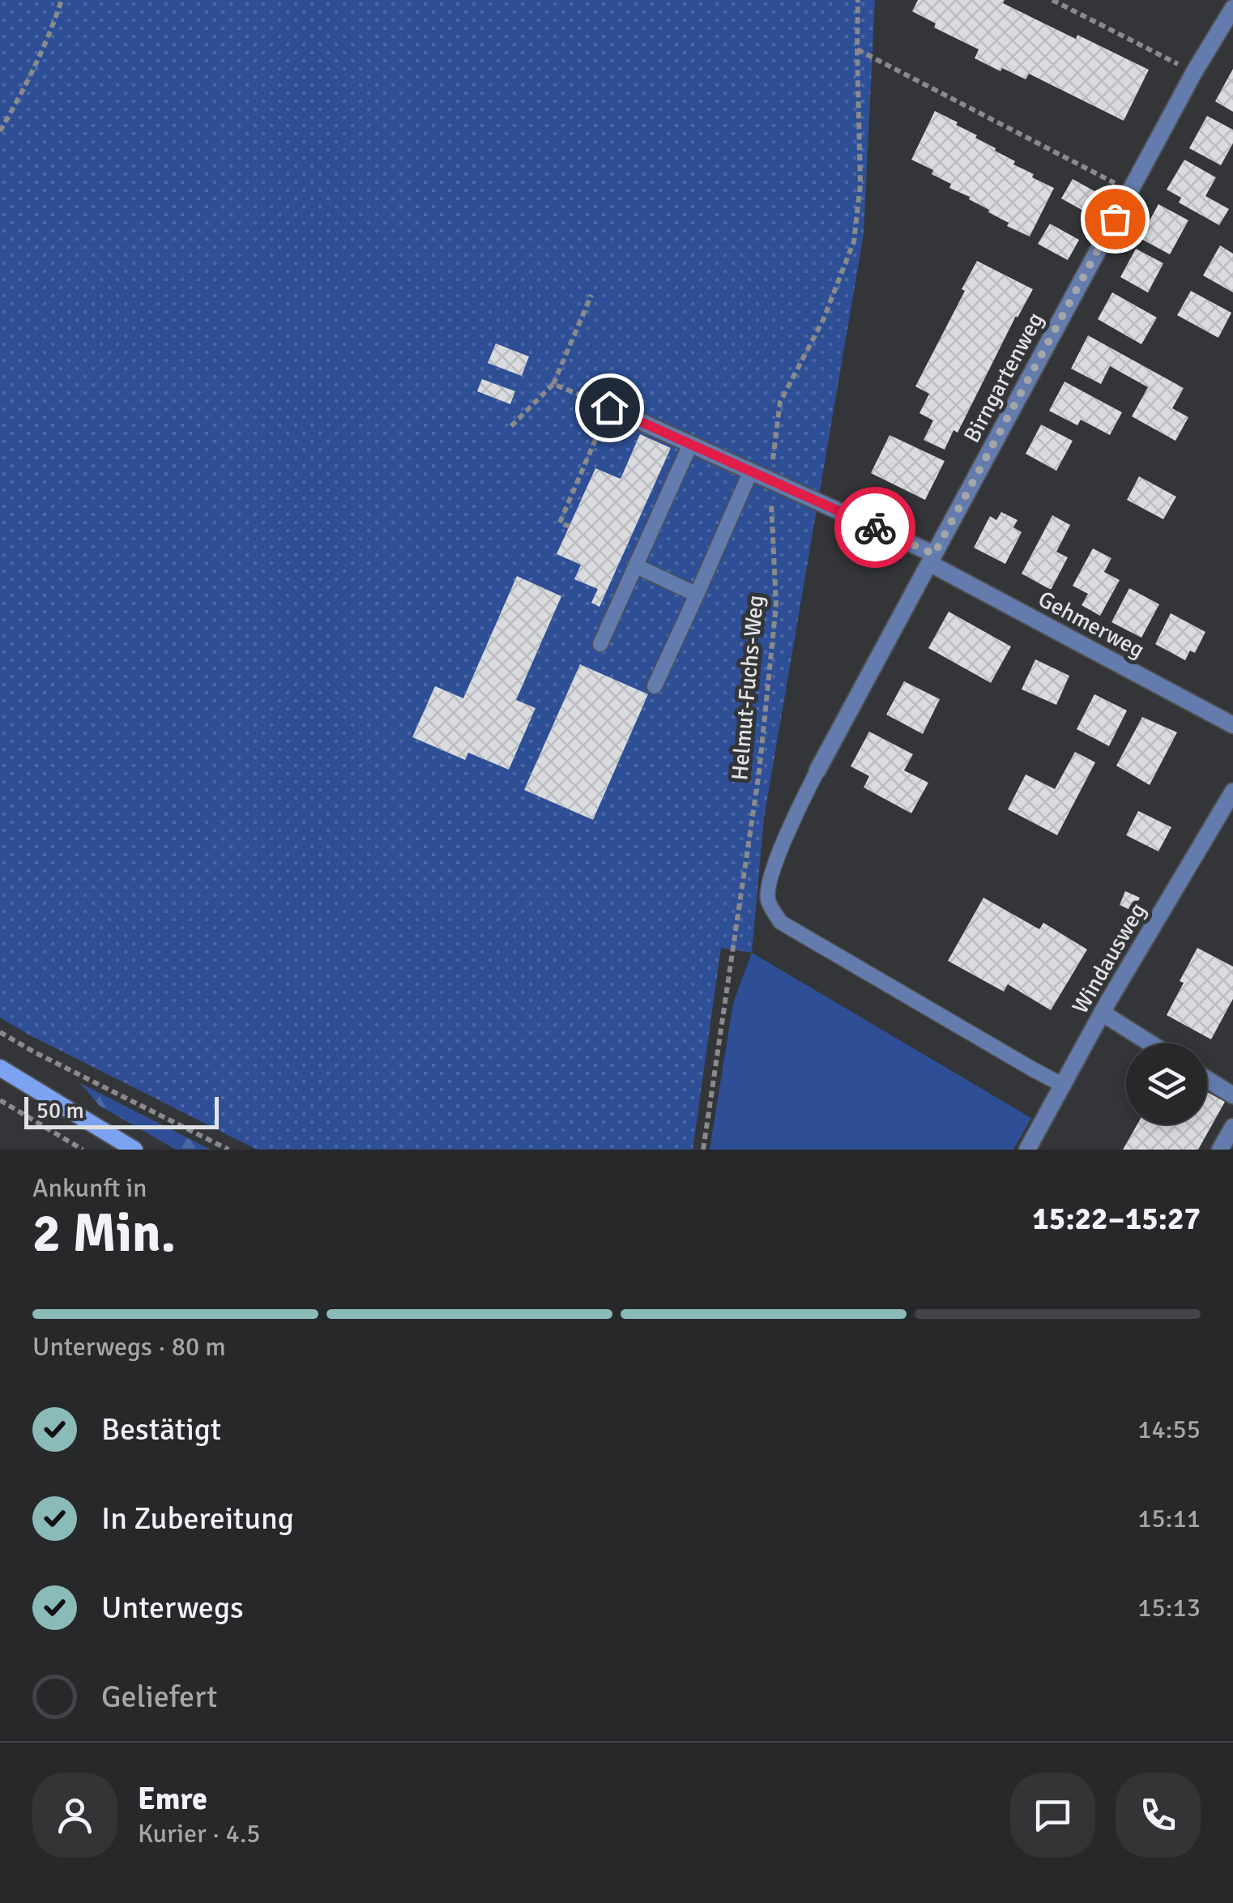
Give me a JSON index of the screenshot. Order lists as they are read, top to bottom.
{
  "streets": {
    "street": ["Birngartenweg", "Gehmerweg", "Windausweg"],
    "path": ["Helmut-Fuchs-Weg"]
  },
  "crossings": [
    ["Birngartenweg", "Gehmerweg"],
    ["Gehmerweg", "Helmut-Fuchs-Weg"]
  ],
  "scale_bar": "50 m",
  "page": {
    "scale": "50 m",
    "heading": ["2 Min.", "Ankunft in", "15:22–15:27"],
    "panel": ["Emre", "Kurier · 4.5"],
    "bar": "Unterwegs · 80 m",
    "list": [
      ["Bestätigt", "14:55"],
      ["In Zubereitung", "15:11"],
      ["Unterwegs", "15:13"],
      "Geliefert"
    ]
  }
}
